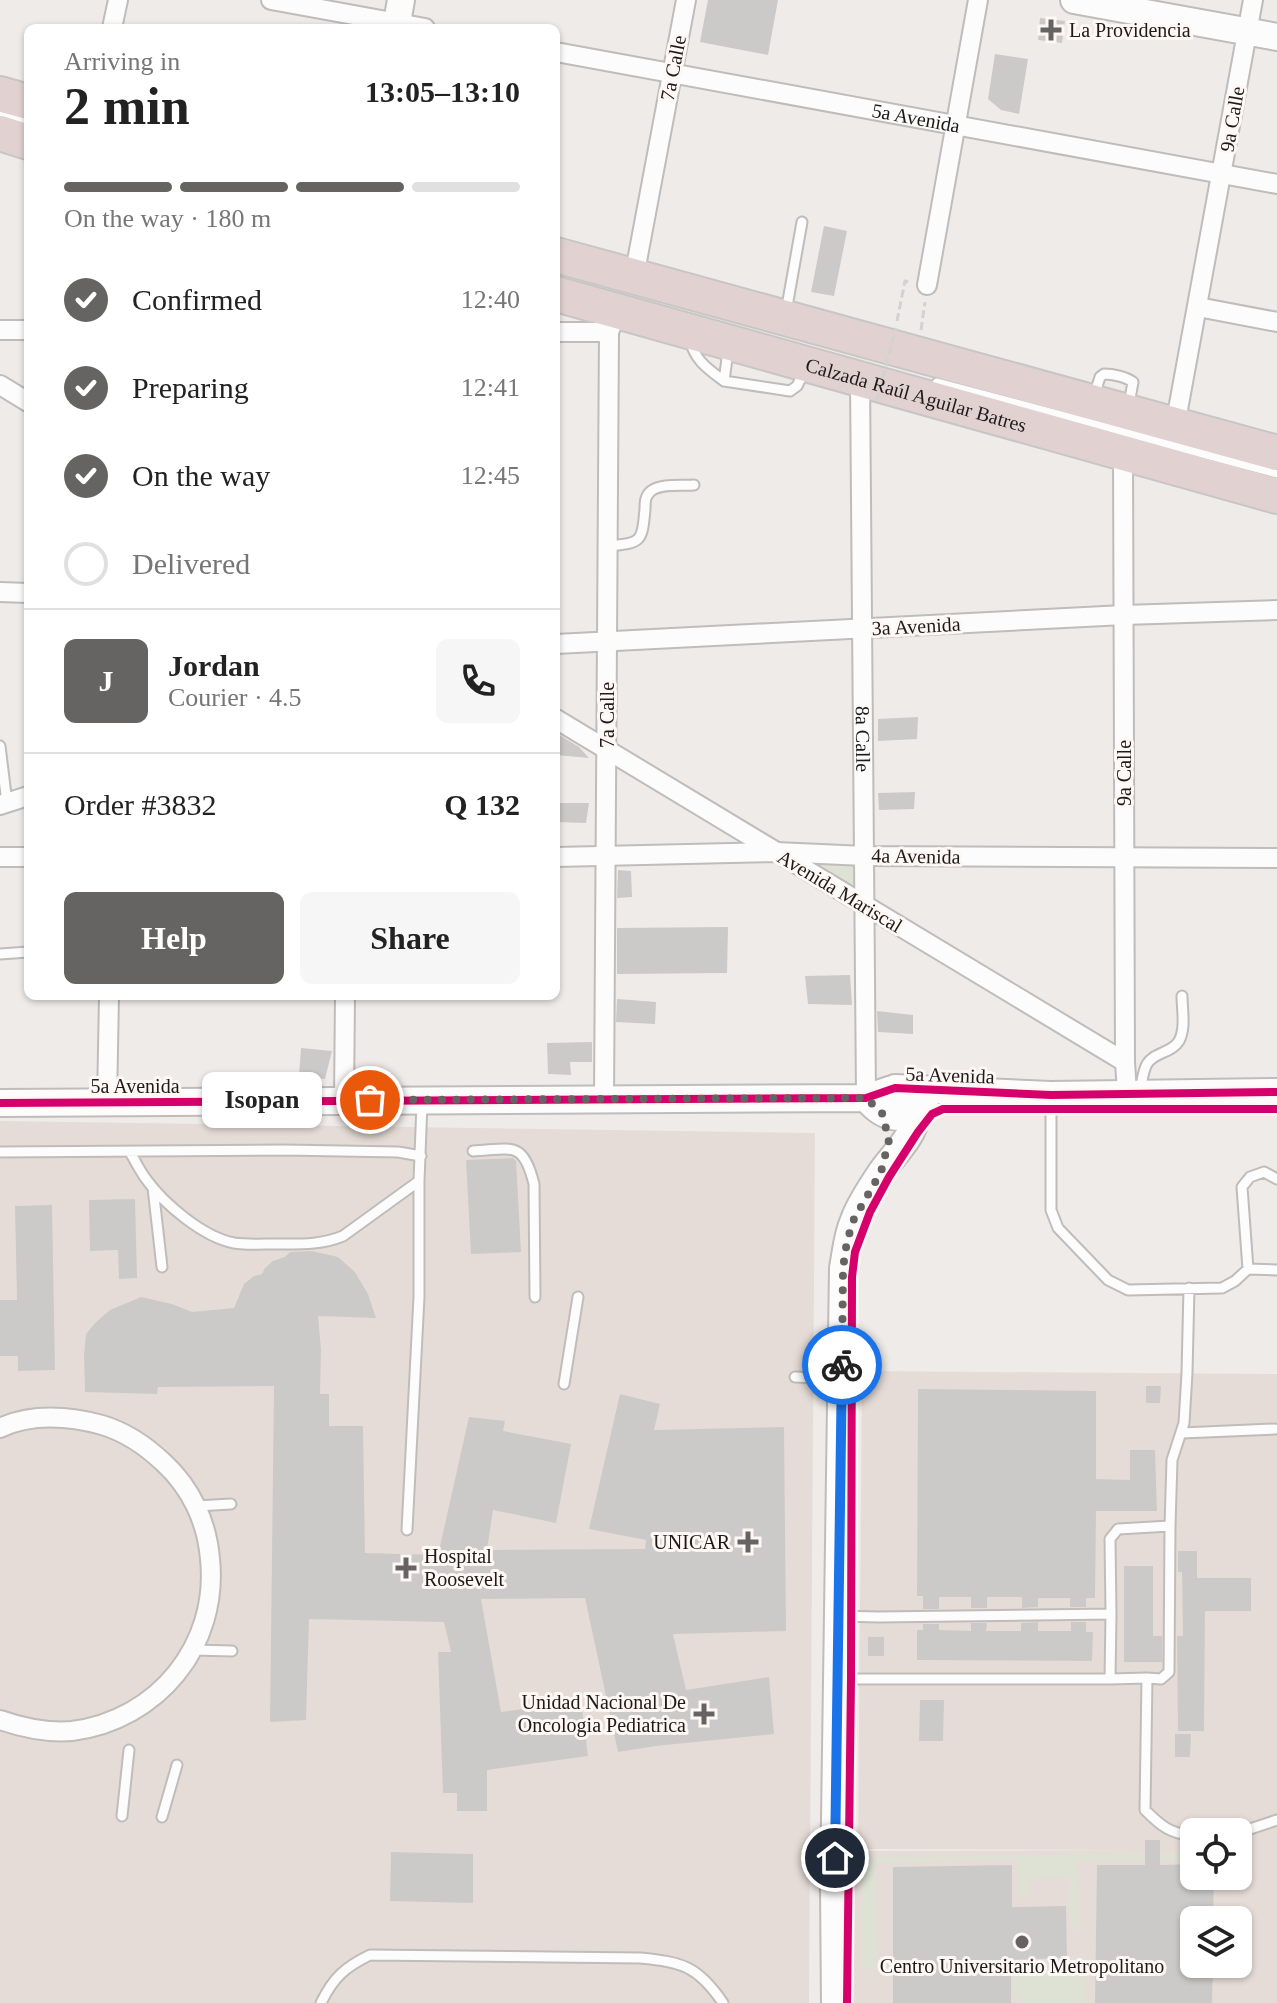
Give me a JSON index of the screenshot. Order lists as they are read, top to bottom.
{
  "streets": {
    "highway": ["Calzada Raúl Aguilar Batres"],
    "street": [
      "7a Calle",
      "5a Avenida",
      "9a Calle",
      "3a Avenida",
      "8a Calle",
      "4a Avenida",
      "Avenida Mariscal"
    ]
  },
  "crossings": [
    ["7a Calle", "5a Avenida"],
    ["7a Calle", "Calzada Raúl Aguilar Batres"],
    ["7a Calle", "3a Avenida"],
    ["7a Calle", "4a Avenida"],
    ["7a Calle", "Avenida Mariscal"],
    ["5a Avenida", "9a Calle"],
    ["5a Avenida", "8a Calle"],
    ["9a Calle", "Calzada Raúl Aguilar Batres"],
    ["9a Calle", "3a Avenida"],
    ["9a Calle", "4a Avenida"],
    ["9a Calle", "Avenida Mariscal"],
    ["Calzada Raúl Aguilar Batres", "8a Calle"],
    ["3a Avenida", "8a Calle"],
    ["8a Calle", "4a Avenida"],
    ["8a Calle", "Avenida Mariscal"],
    ["4a Avenida", "Avenida Mariscal"]
  ],
  "places": {
    "health": [
      "La Providencia",
      "UNICAR",
      "Hospital Roosevelt",
      "Unidad Nacional De Oncologia Pediatrica"
    ],
    "other": ["Isopan", "Centro Universitario Metropolitano"]
  },
  "page": {
    "heading": ["2 min", "Arriving in", "13:05–13:10"],
    "panel": [
      "Jordan",
      "Courier · 4.5",
      "Order #3832",
      "Q 132"
    ],
    "bar": "On the way · 180 m",
    "list": [
      ["Confirmed", "12:40"],
      ["Preparing", "12:41"],
      ["On the way", "12:45"],
      "Delivered"
    ],
    "round": "J",
    "buttons": ["Help", "Share"],
    "bubble": "Isopan"
  }
}
